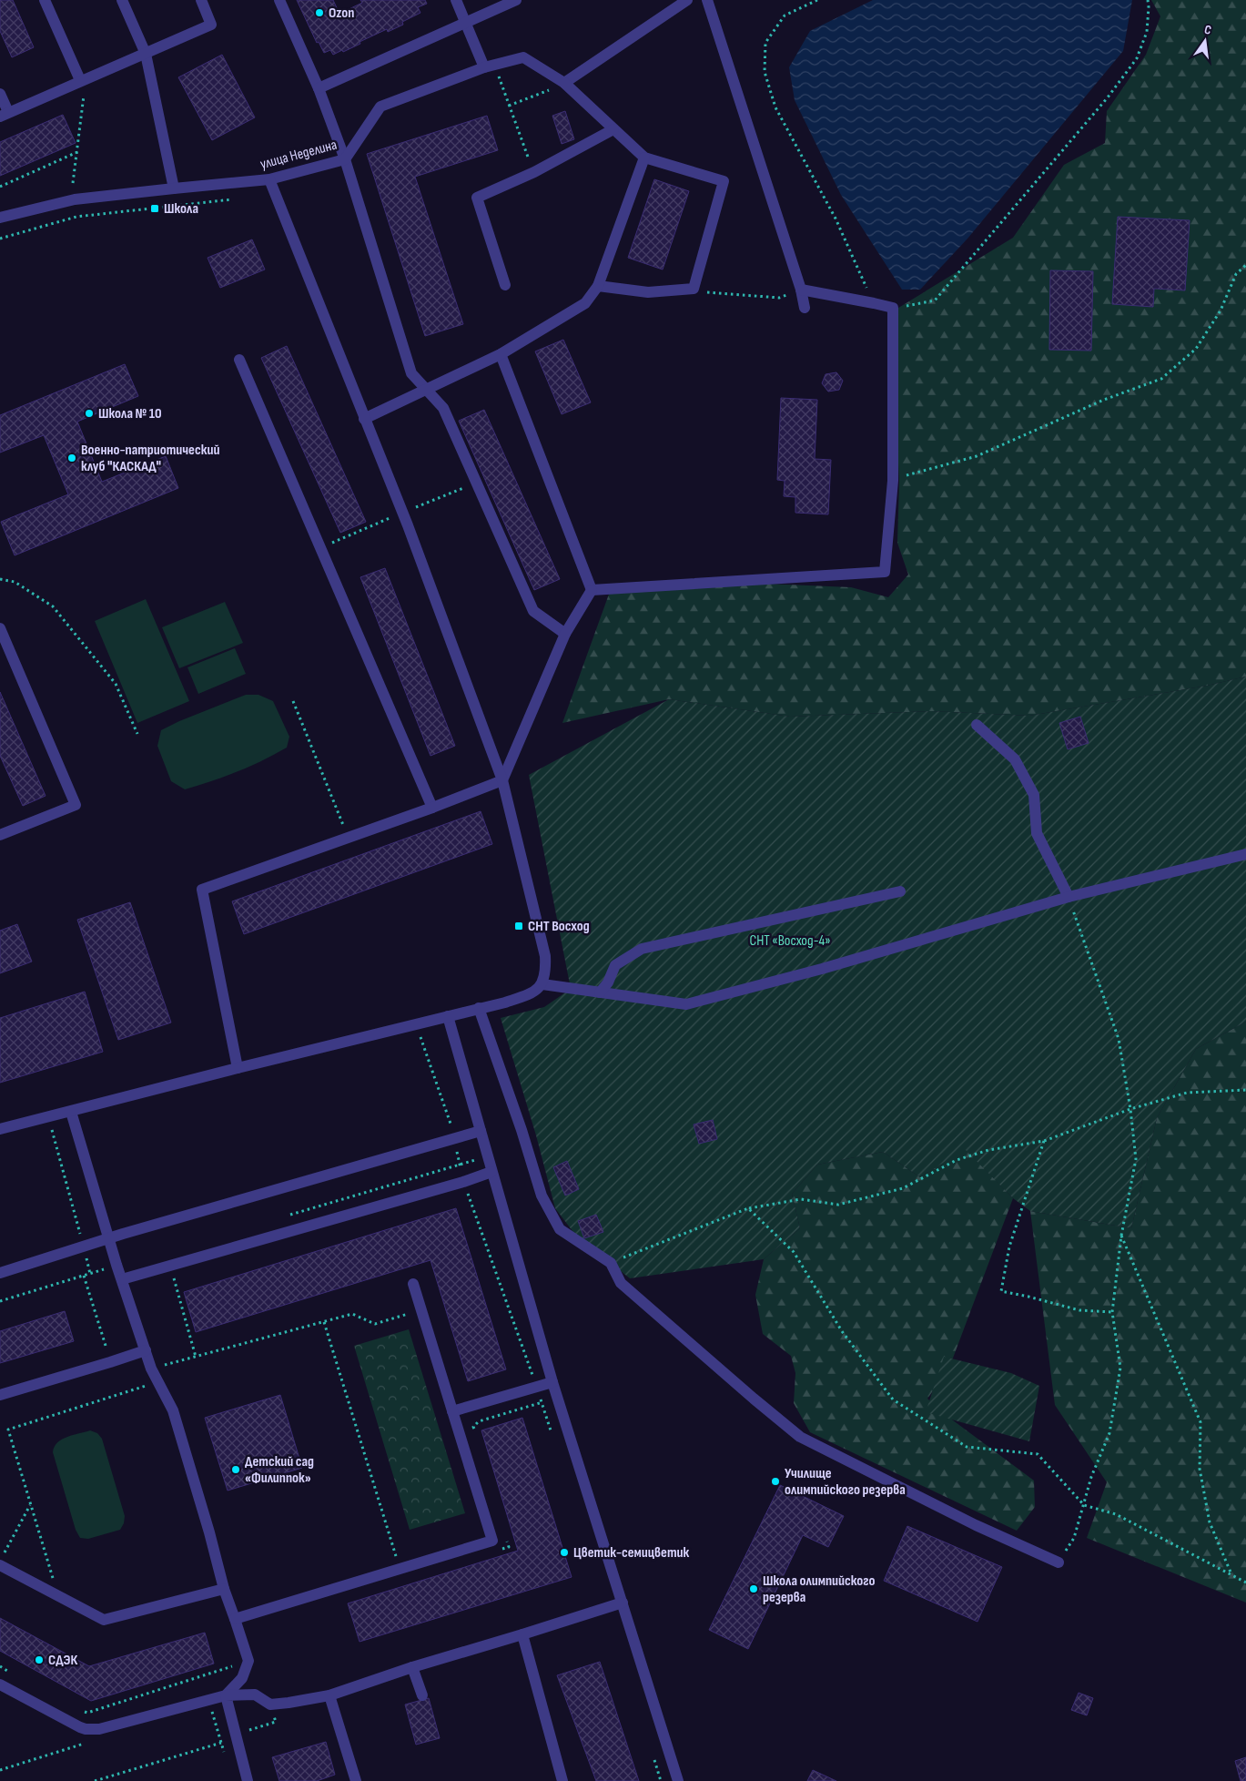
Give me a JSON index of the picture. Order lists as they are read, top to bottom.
{
  "streets": {
    "street": ["улица Неделина"]
  },
  "parks": ["СНТ «Восход-4»"],
  "places": {
    "other": [
      "Ozon",
      "Школа № 10",
      "Военно-патриотический клуб \"КАСКАД\"",
      "Детский сад «Филиппок»",
      "Училище олимпийского резерва",
      "Цветик-семицветик",
      "Школа олимпийского резерва",
      "СДЭК"
    ],
    "transit": ["Школа", "СНТ Восход"]
  },
  "north": "top"
}
